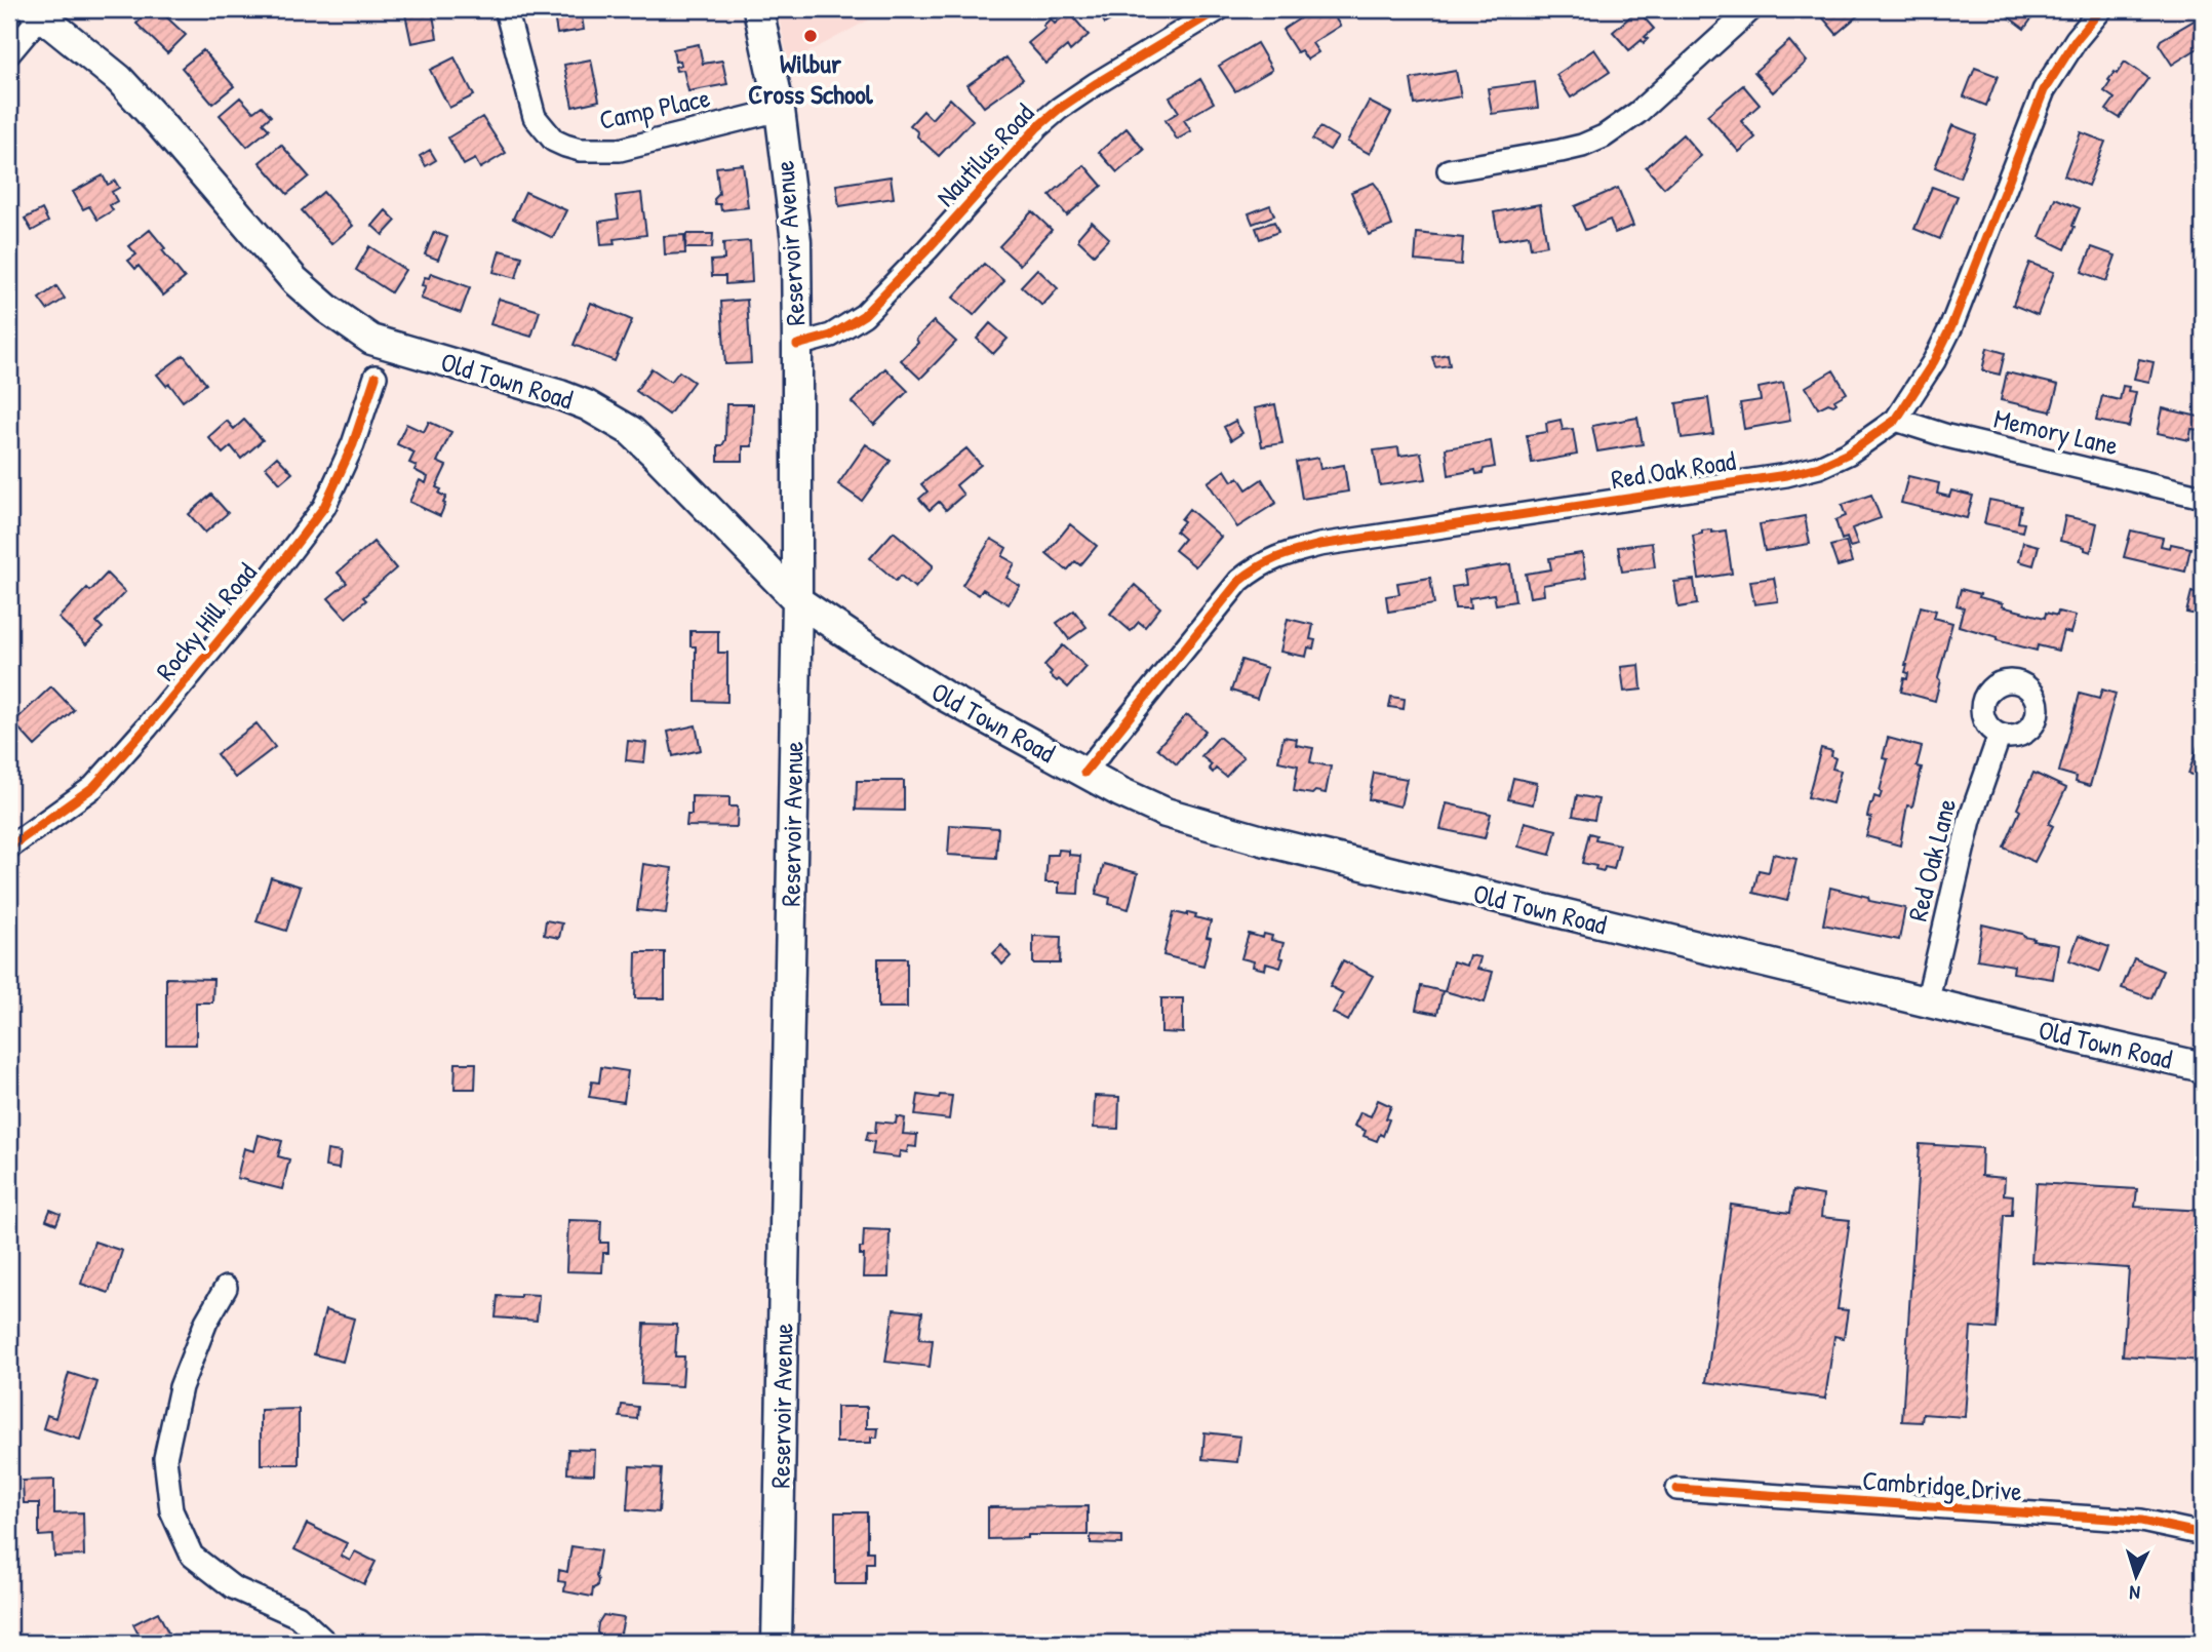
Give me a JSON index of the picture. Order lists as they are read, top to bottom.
{
  "streets": {
    "main road": ["Reservoir Avenue", "Old Town Road"],
    "street": [
      "Camp Place",
      "Nautilus Road",
      "Memory Lane",
      "Red Oak Road",
      "Rocky Hill Road",
      "Red Oak Lane",
      "Cambridge Drive"
    ]
  },
  "crossings": [
    ["Camp Place", "Reservoir Avenue"],
    ["Nautilus Road", "Reservoir Avenue"],
    ["Reservoir Avenue", "Old Town Road"],
    ["Old Town Road", "Red Oak Road"],
    ["Old Town Road", "Red Oak Lane"],
    ["Memory Lane", "Red Oak Road"]
  ],
  "places": ["Wilbur Cross School"],
  "north": "bottom"
}
